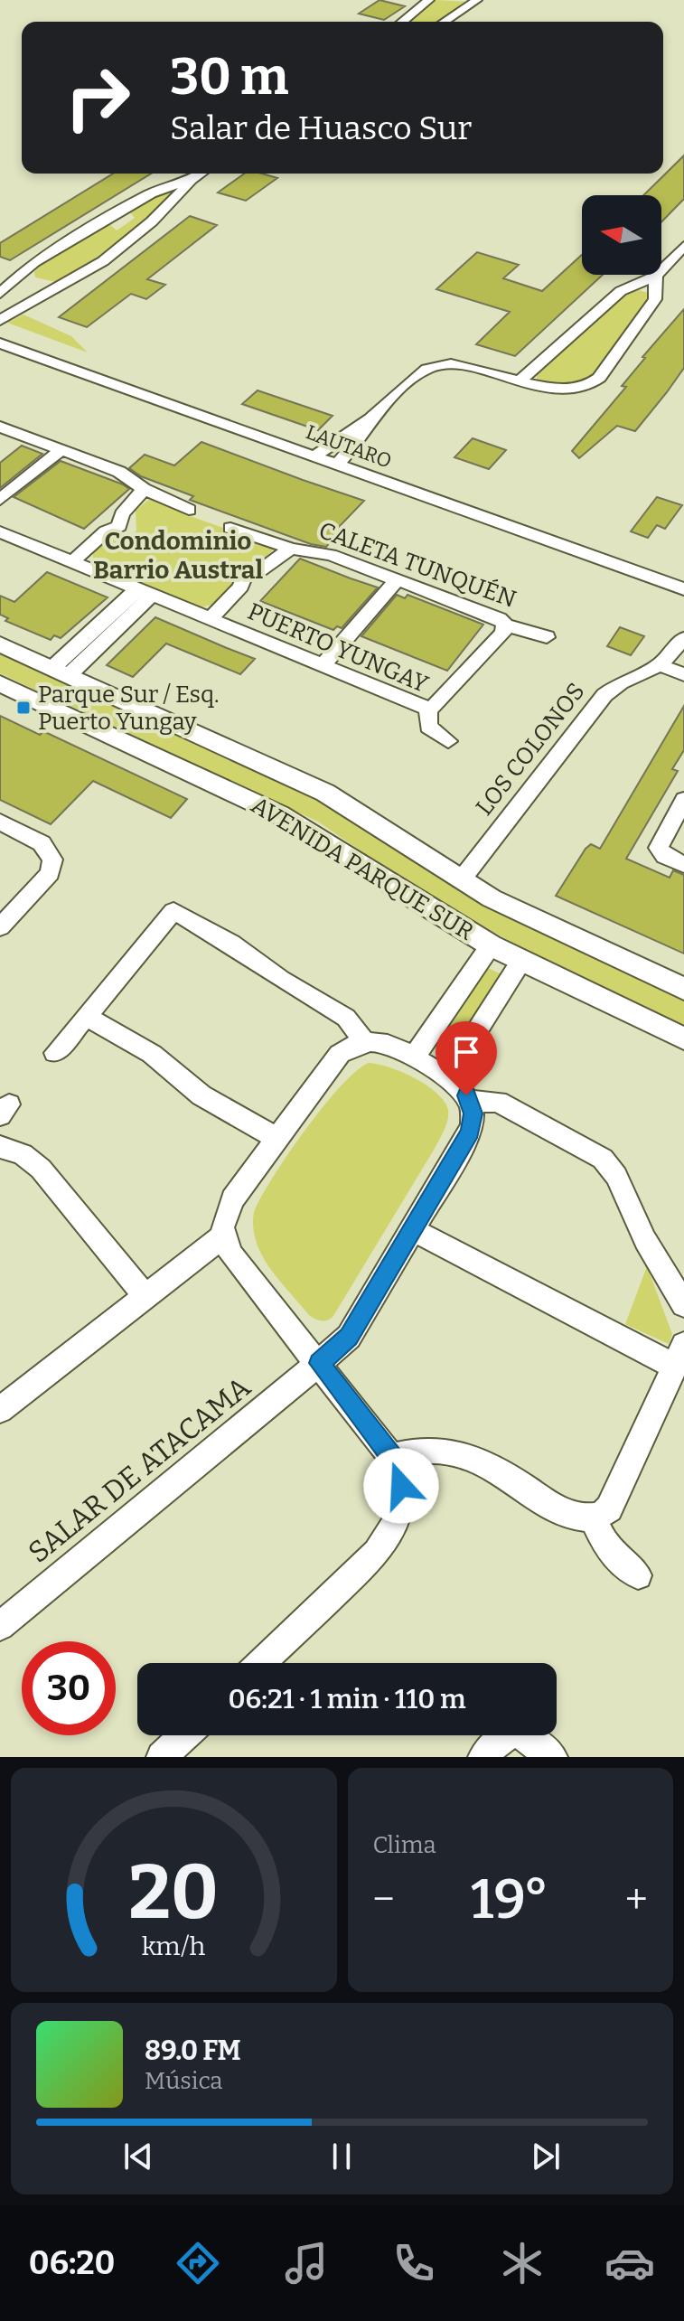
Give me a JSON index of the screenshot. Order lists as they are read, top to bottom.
{
  "streets": {
    "street": [
      "LAUTARO",
      "CALETA TUNQUÉN",
      "PUERTO YUNGAY",
      "LOS COLONOS",
      "AVENIDA PARQUE SUR",
      "SALAR DE ATACAMA"
    ]
  },
  "crossings": [
    ["LOS COLONOS", "AVENIDA PARQUE SUR"]
  ],
  "districts": ["Condominio Barrio Austral"],
  "places": {
    "transit": ["Parque Sur / Esq. Puerto Yungay"]
  },
  "north": "left",
  "page": {
    "turn": ["30 m", "Salar de Huasco Sur"],
    "limit": "30",
    "trip": "06:21 · 1 min · 110 m",
    "tile": "Clima",
    "heat": ["−", "19°", "+"],
    "song": ["89.0 FM", "Música"],
    "tabs": "06:20",
    "gauge": ["20", "km/h"]
  }
}
